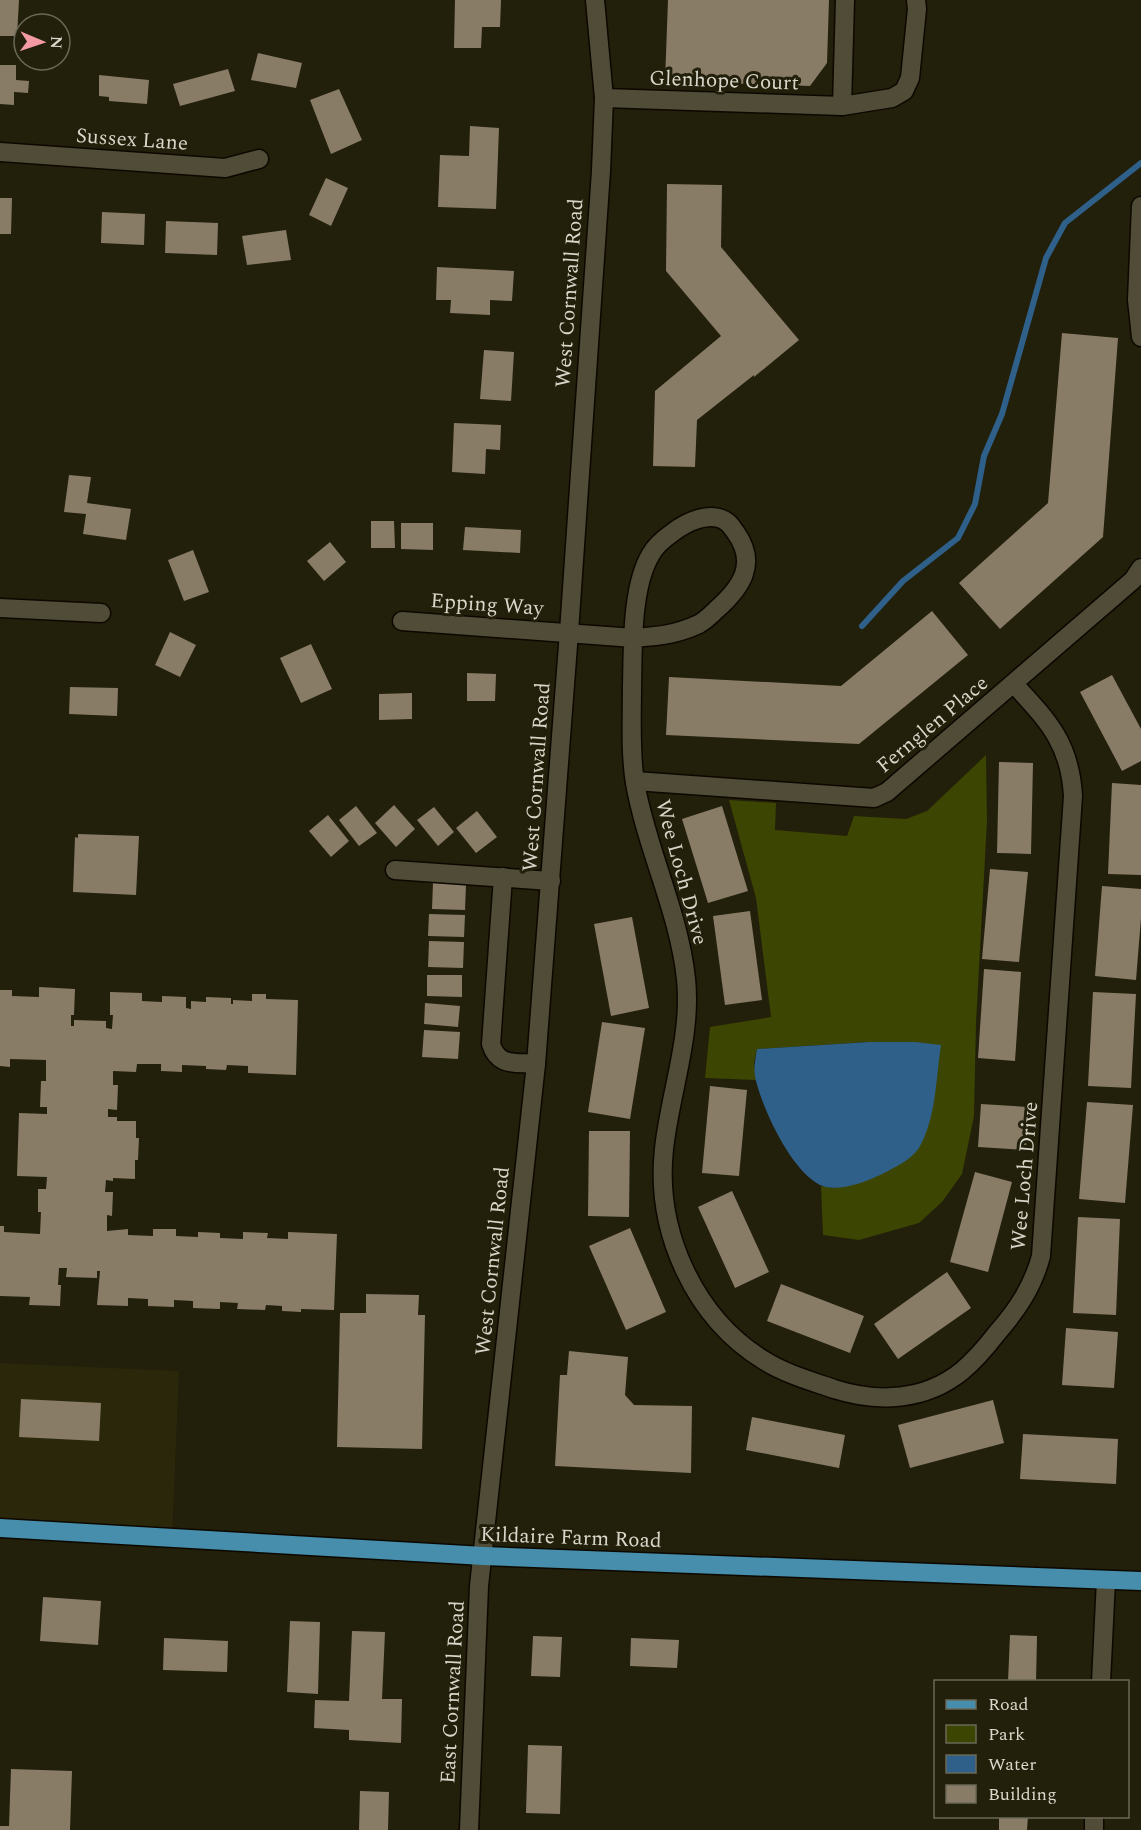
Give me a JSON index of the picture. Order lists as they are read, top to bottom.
{
  "streets": {
    "main road": ["Kildaire Farm Road"],
    "street": [
      "Glenhope Court",
      "Sussex Lane",
      "West Cornwall Road",
      "Epping Way",
      "Fernglen Place",
      "Wee Loch Drive",
      "East Cornwall Road"
    ]
  },
  "crossings": [
    ["Glenhope Court", "West Cornwall Road"],
    ["West Cornwall Road", "Epping Way"],
    ["West Cornwall Road", "Kildaire Farm Road"],
    ["West Cornwall Road", "East Cornwall Road"],
    ["Epping Way", "Wee Loch Drive"],
    ["Fernglen Place", "Wee Loch Drive"],
    ["Kildaire Farm Road", "East Cornwall Road"]
  ],
  "legend": [
    "Road",
    "Park",
    "Water",
    "Building"
  ],
  "north": "right"
}
